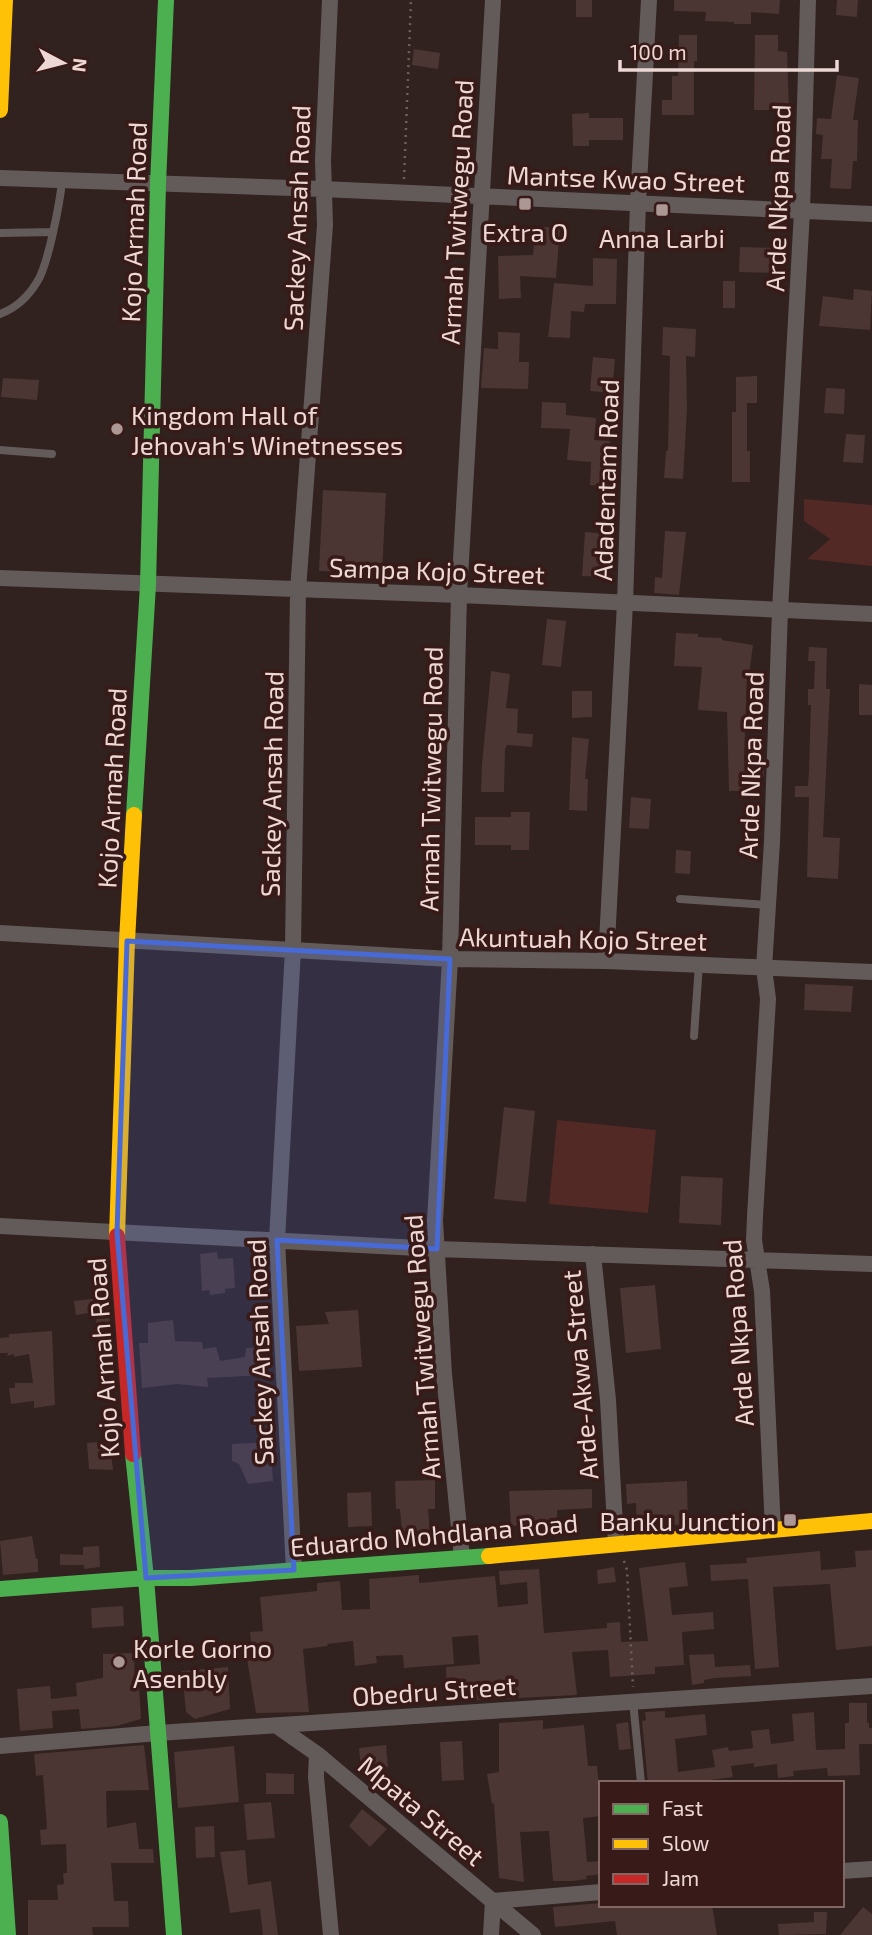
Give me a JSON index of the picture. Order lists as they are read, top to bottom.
{
  "streets": {
    "street": [
      "Mantse Kwao Street",
      "Arde Nkpa Road",
      "Armah Twitwegu Road",
      "Sackey Ansah Road",
      "Kojo Armah Road",
      "Adadentam Road",
      "Sampa Kojo Street",
      "Akuntuah Kojo Street",
      "Arde-Akwa Street",
      "Eduardo Mohdlana Road",
      "Obedru Street",
      "Mpata Street"
    ]
  },
  "crossings": [
    ["Mantse Kwao Street", "Arde Nkpa Road"],
    ["Mantse Kwao Street", "Armah Twitwegu Road"],
    ["Mantse Kwao Street", "Sackey Ansah Road"],
    ["Mantse Kwao Street", "Kojo Armah Road"],
    ["Mantse Kwao Street", "Adadentam Road"],
    ["Arde Nkpa Road", "Sampa Kojo Street"],
    ["Arde Nkpa Road", "Akuntuah Kojo Street"],
    ["Arde Nkpa Road", "Eduardo Mohdlana Road"],
    ["Armah Twitwegu Road", "Sampa Kojo Street"],
    ["Armah Twitwegu Road", "Akuntuah Kojo Street"],
    ["Armah Twitwegu Road", "Eduardo Mohdlana Road"],
    ["Sackey Ansah Road", "Sampa Kojo Street"],
    ["Sackey Ansah Road", "Akuntuah Kojo Street"],
    ["Sackey Ansah Road", "Eduardo Mohdlana Road"],
    ["Kojo Armah Road", "Sampa Kojo Street"],
    ["Kojo Armah Road", "Akuntuah Kojo Street"],
    ["Kojo Armah Road", "Eduardo Mohdlana Road"],
    ["Kojo Armah Road", "Obedru Street"],
    ["Adadentam Road", "Sampa Kojo Street"],
    ["Adadentam Road", "Akuntuah Kojo Street"],
    ["Arde-Akwa Street", "Eduardo Mohdlana Road"],
    ["Obedru Street", "Mpata Street"]
  ],
  "places": {
    "transit": ["Extra O", "Anna Larbi", "Banku Junction"],
    "other": ["Kingdom Hall of Jehovah's Winetnesses", "Korle Gorno Asenbly"]
  },
  "legend": ["Fast", "Slow", "Jam"],
  "scale_bar": "100 m",
  "north": "right"
}
